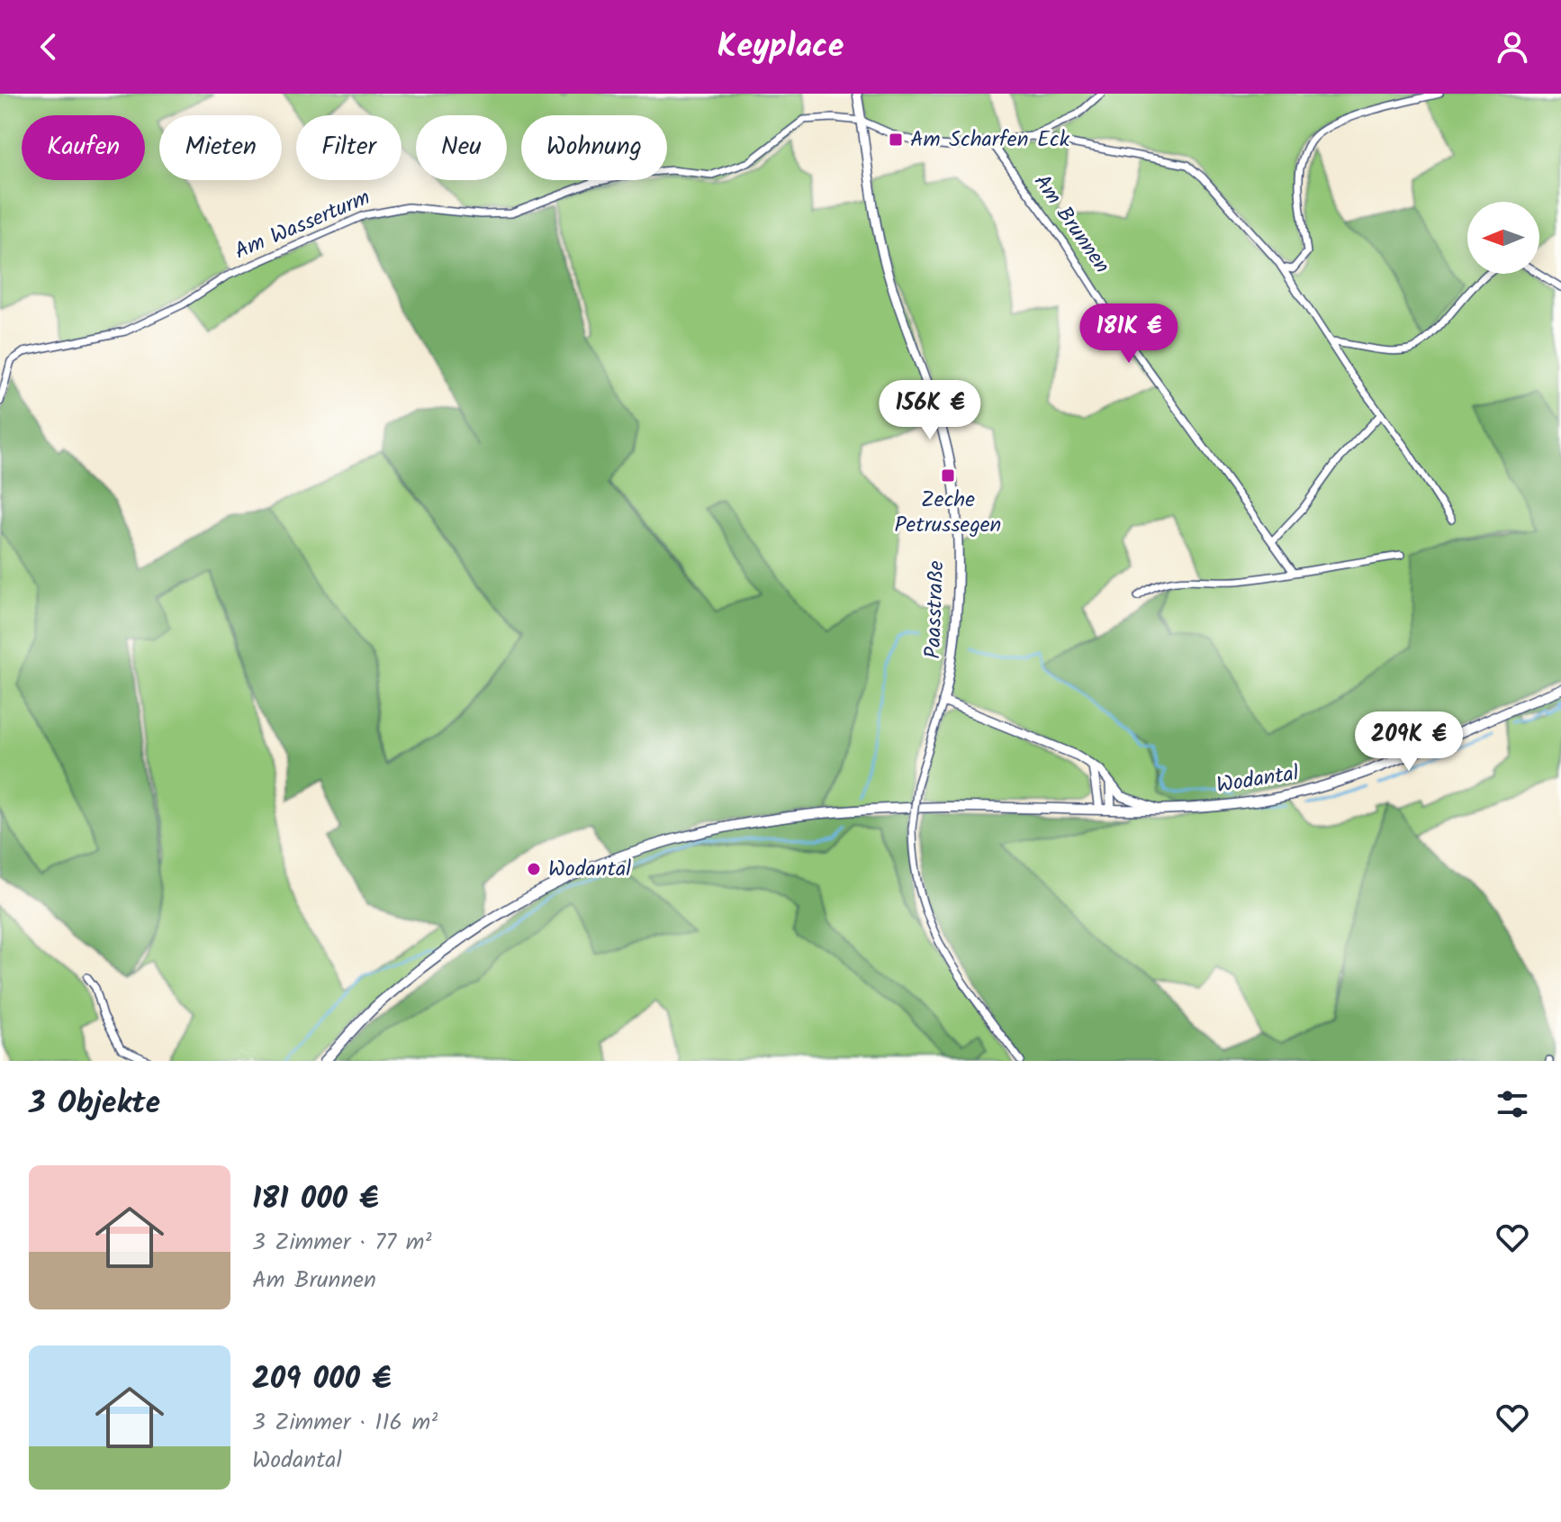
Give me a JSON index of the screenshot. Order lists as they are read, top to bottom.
{
  "streets": {
    "main road": ["Wodantal"],
    "street": ["Am Brunnen", "Am Wasserturm", "Paasstraße"]
  },
  "crossings": [
    ["Am Brunnen", "Am Wasserturm"],
    ["Am Wasserturm", "Paasstraße"],
    ["Paasstraße", "Wodantal"]
  ],
  "places": {
    "transit": ["Am Scharfen Eck", "Zeche Petrussegen"],
    "other": ["Wodantal"]
  },
  "north": "left",
  "page": {
    "header": "Keyplace",
    "chip": [
      "Kaufen",
      "Mieten",
      "Filter",
      "Neu",
      "Wohnung"
    ],
    "price": ["181K €", "156K €", "209K €"],
    "heading": "3 Objekte",
    "list": [
      {
        "name": "181 000 €",
        "note": "3 Zimmer · 77 m² · Am Brunnen"
      },
      {
        "name": "209 000 €",
        "note": "3 Zimmer · 116 m² · Wodantal"
      }
    ]
  }
}
